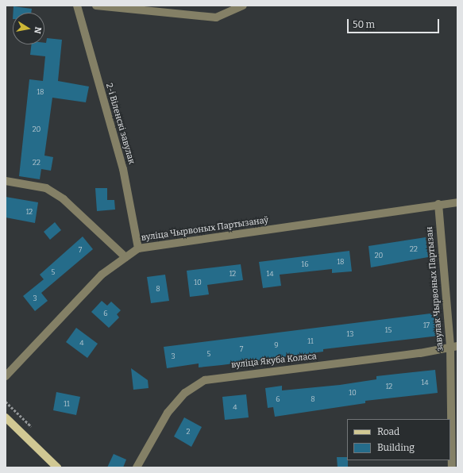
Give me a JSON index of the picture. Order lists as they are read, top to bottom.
{
  "streets": {
    "street": [
      "2-і Віленскі завулак",
      "вуліца Чырвоных Партызанаў",
      "завулак Чырвоных Партызан",
      "вуліца Якуба Коласа"
    ]
  },
  "crossings": [
    ["2-і Віленскі завулак", "вуліца Чырвоных Партызанаў"],
    ["вуліца Чырвоных Партызанаў", "завулак Чырвоных Партызан"],
    ["завулак Чырвоных Партызан", "вуліца Якуба Коласа"]
  ],
  "house_numbers": [
    "18",
    "20",
    "22",
    "12",
    "22",
    "7",
    "20",
    "18",
    "16",
    "5",
    "12",
    "14",
    "10",
    "8",
    "3",
    "6",
    "17",
    "15",
    "13",
    "11",
    "4",
    "9",
    "7",
    "5",
    "3",
    "14",
    "12",
    "10",
    "6",
    "8",
    "11",
    "4",
    "2"
  ],
  "legend": ["Road", "Building"],
  "scale_bar": "50 m",
  "north": "right"
}
